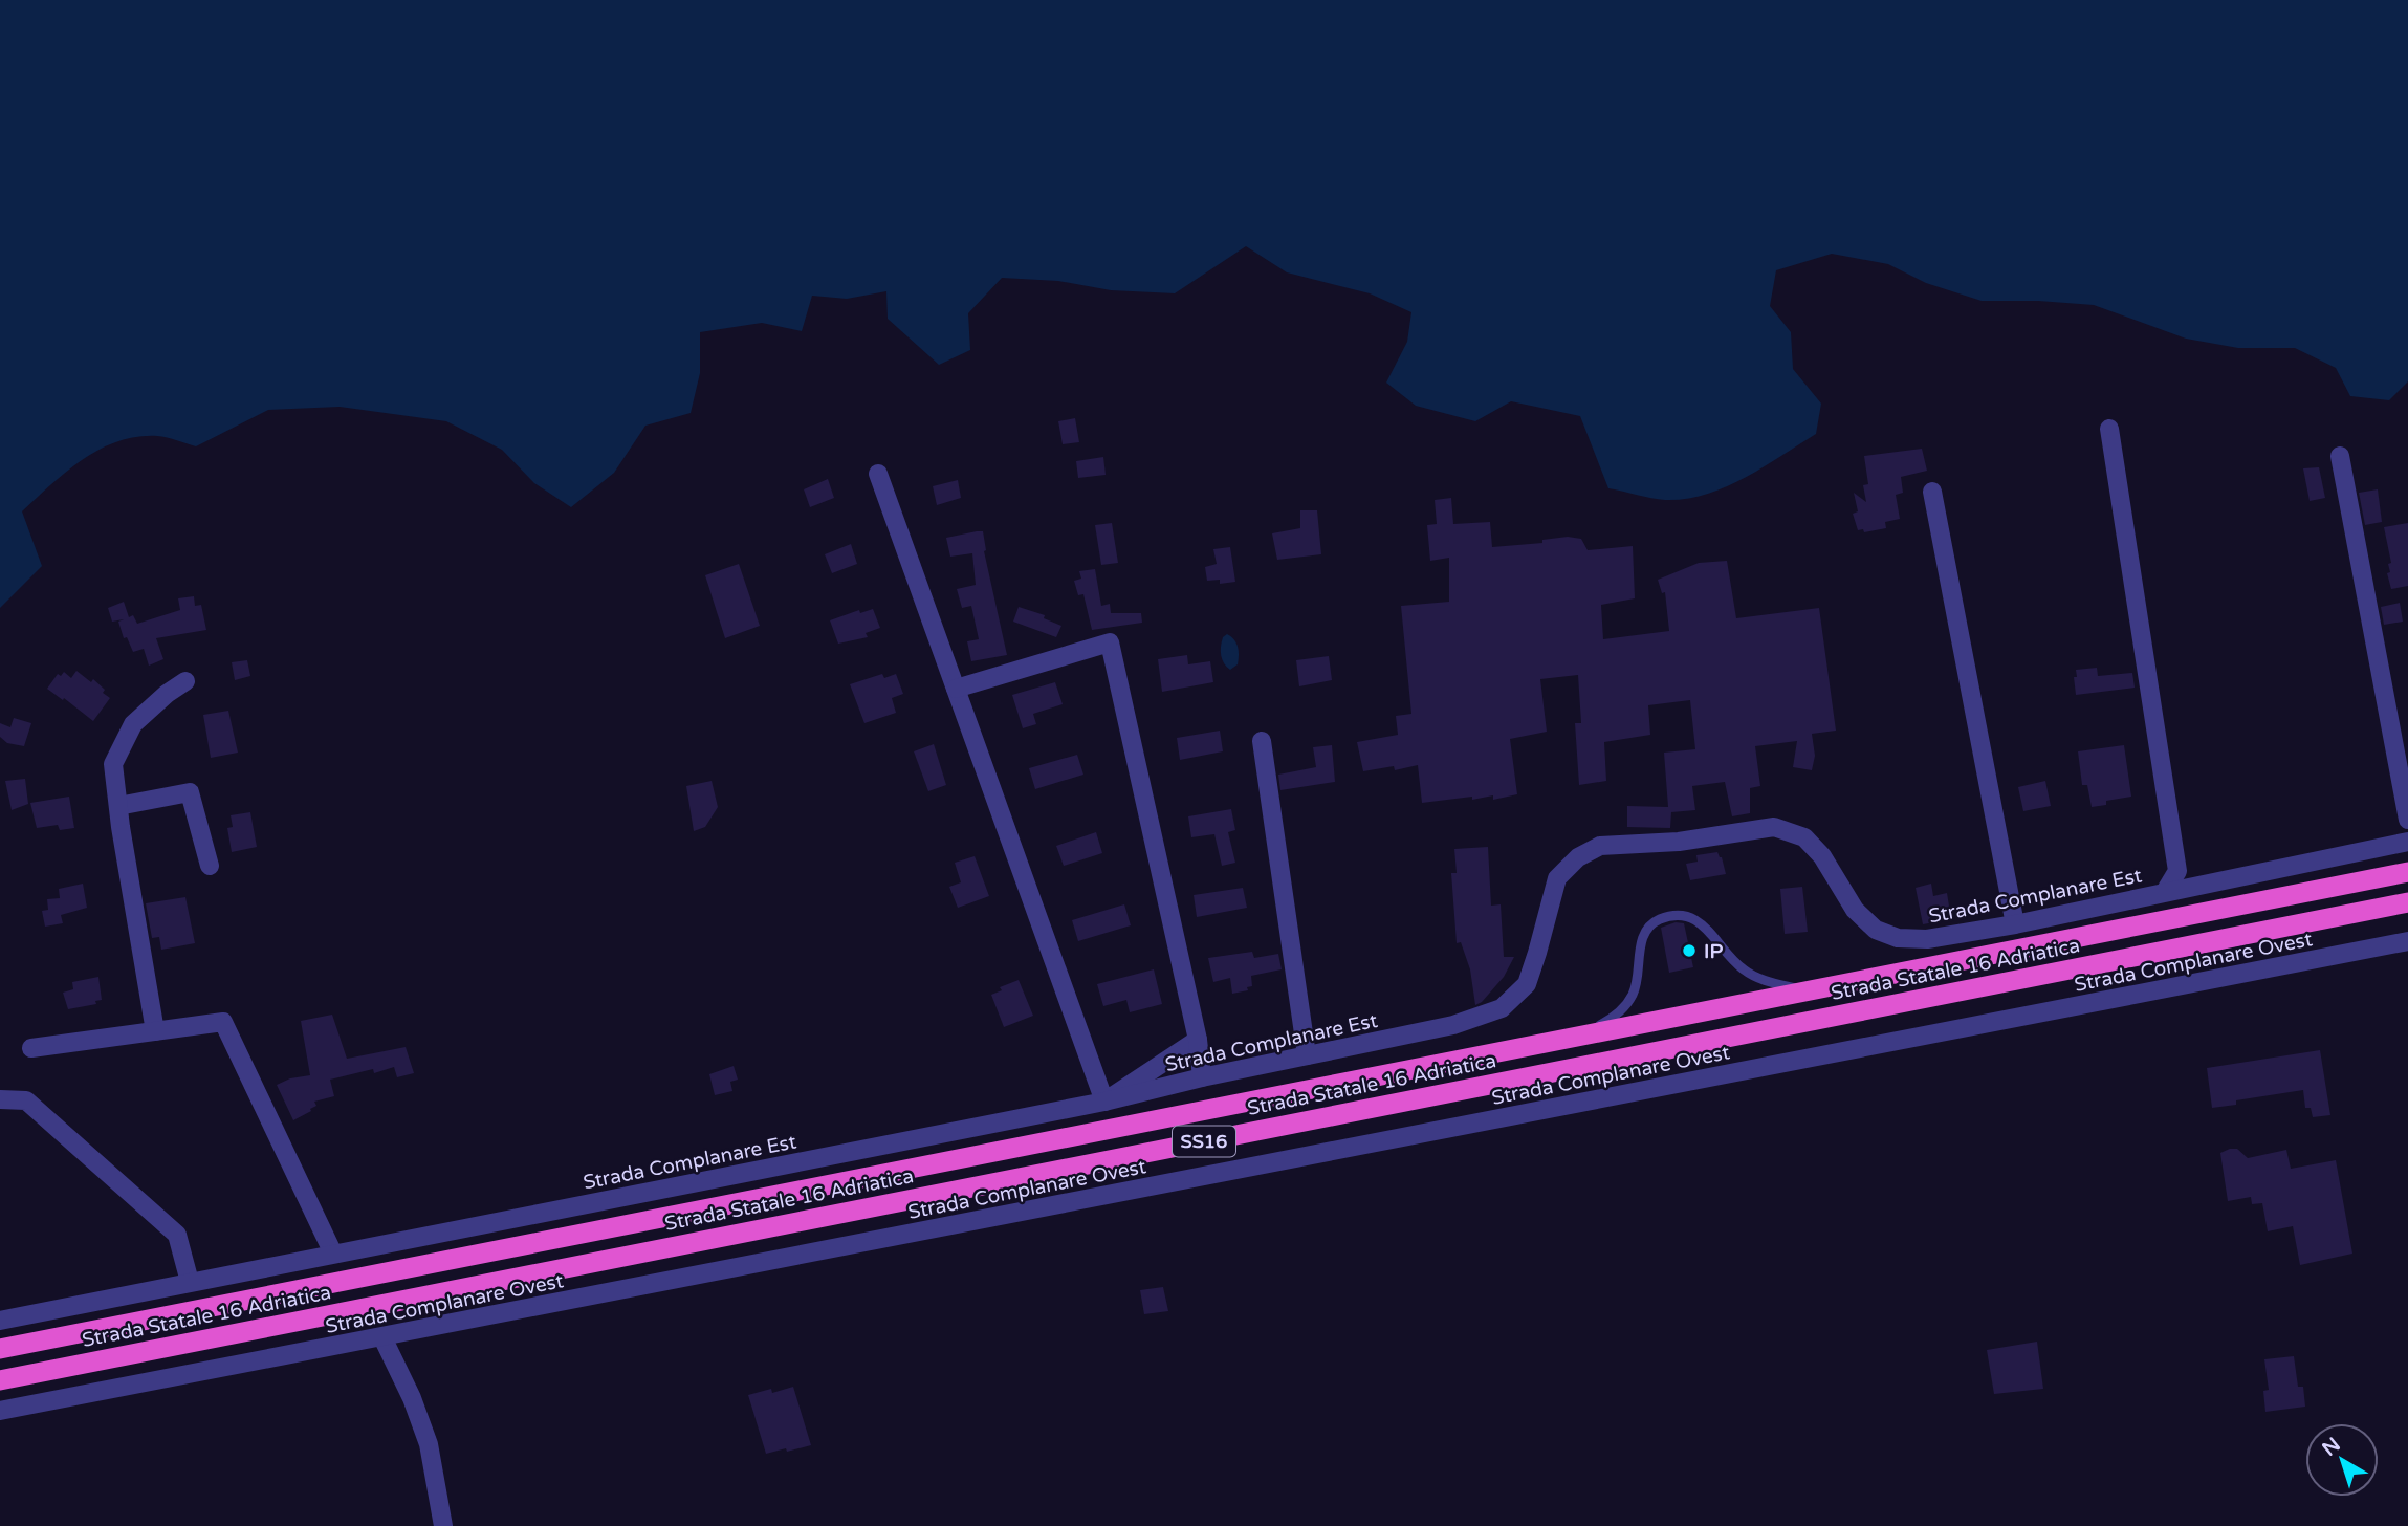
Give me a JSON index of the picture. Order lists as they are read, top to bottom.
{
  "streets": {
    "highway": ["Strada Statale 16 Adriatica", "SS16"],
    "street": ["Strada Complanare Est", "Strada Complanare Ovest"]
  },
  "places": ["IP"],
  "north": "top left"
}
